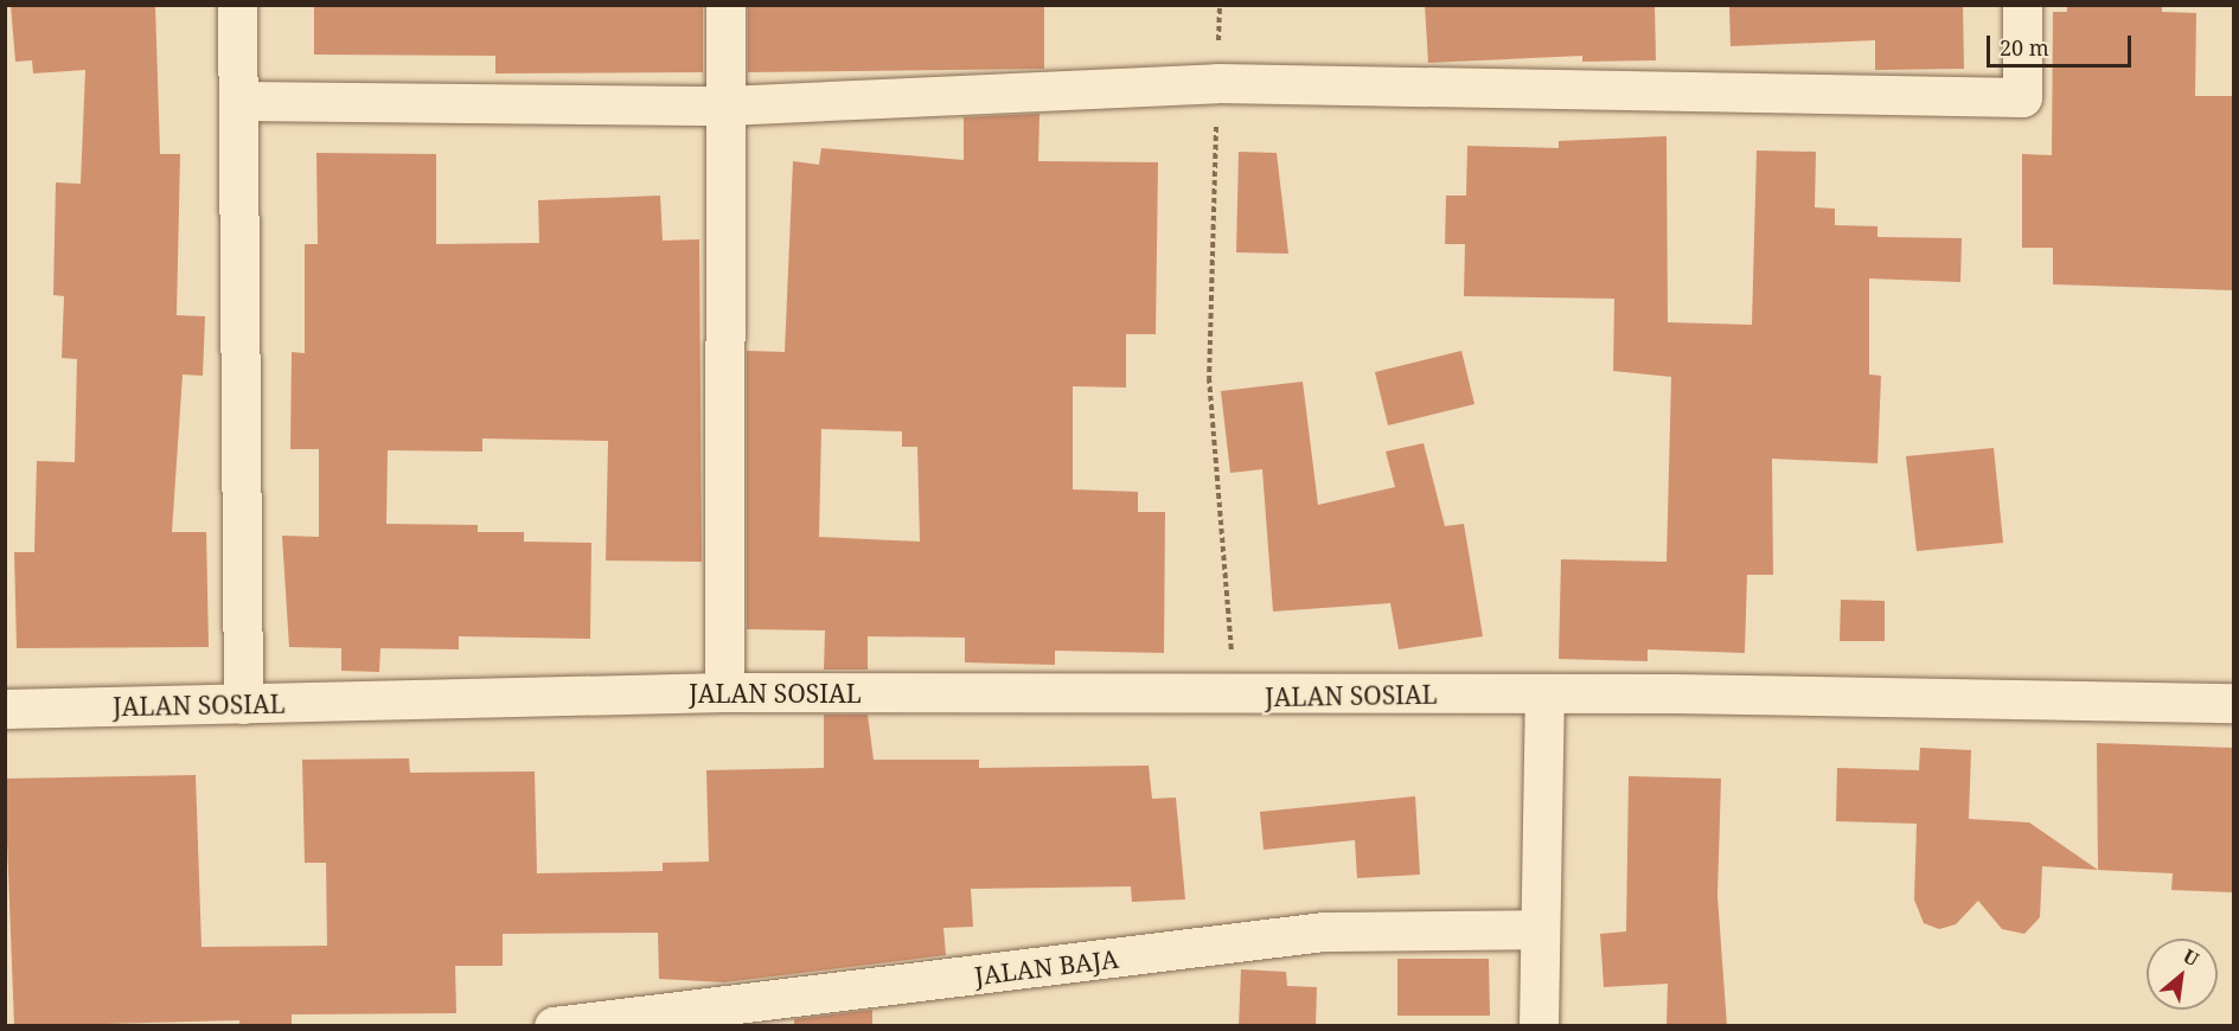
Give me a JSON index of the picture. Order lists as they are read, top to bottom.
{
  "streets": {
    "street": ["JALAN SOSIAL", "JALAN BAJA"]
  },
  "scale_bar": "20 m",
  "north": "top right"
}
